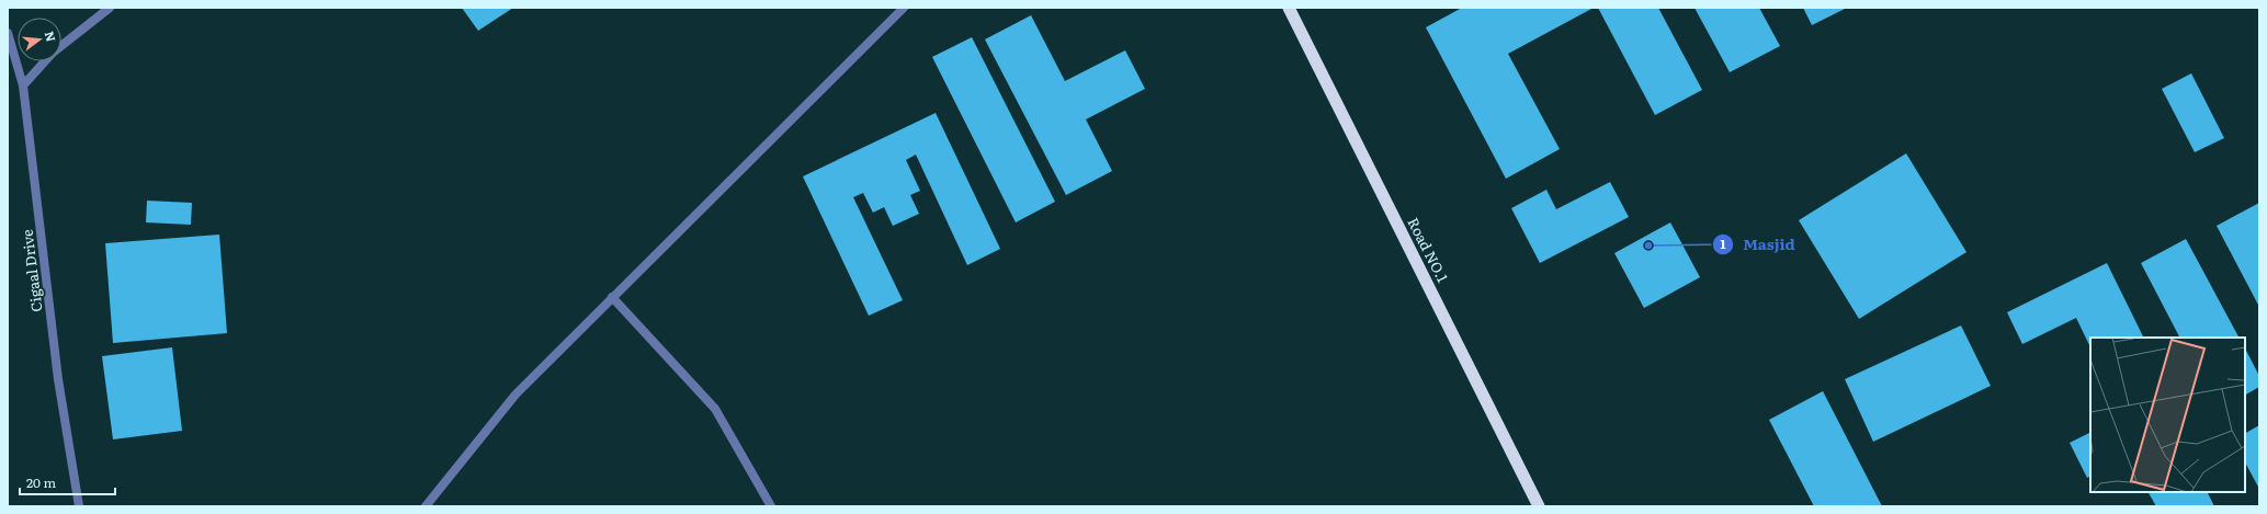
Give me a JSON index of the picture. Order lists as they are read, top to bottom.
{
  "streets": {
    "highway": ["Road NO.1"],
    "street": ["Cigaal Drive"]
  },
  "places": ["Masjid"],
  "scale_bar": "20 m",
  "north": "right"
}
